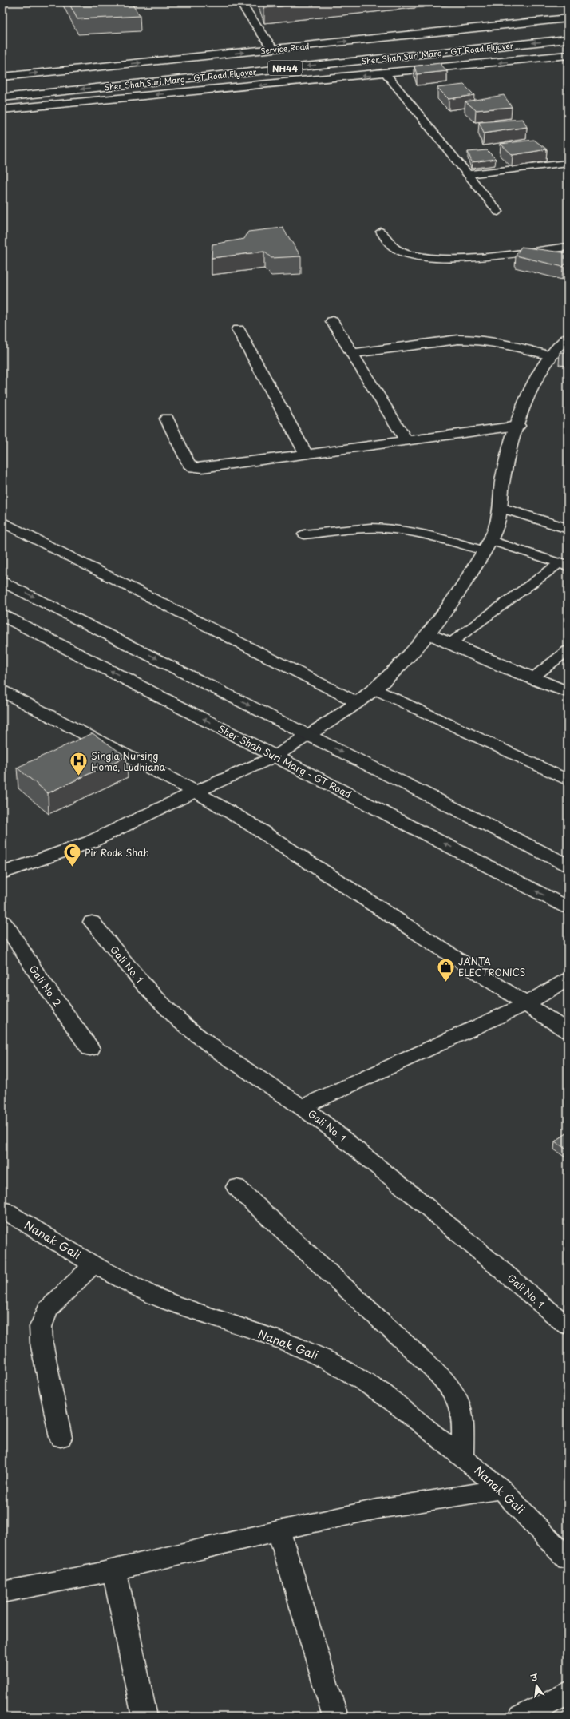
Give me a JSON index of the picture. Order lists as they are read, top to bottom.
{
  "streets": {
    "main road": [
      "Service Road",
      "Sher Shah Suri Marg - GT Road Flyover",
      "NH44",
      "Sher Shah Suri Marg - GT Road",
      "Gali No. 1",
      "Gali No. 2",
      "Nanak Gali"
    ]
  },
  "places": {
    "hospital": ["Singla Nursing Home, Ludhiana"],
    "mosque": ["Pir Rode Shah"],
    "shop": ["JANTA ELECTRONICS"]
  },
  "north": "top"
}
